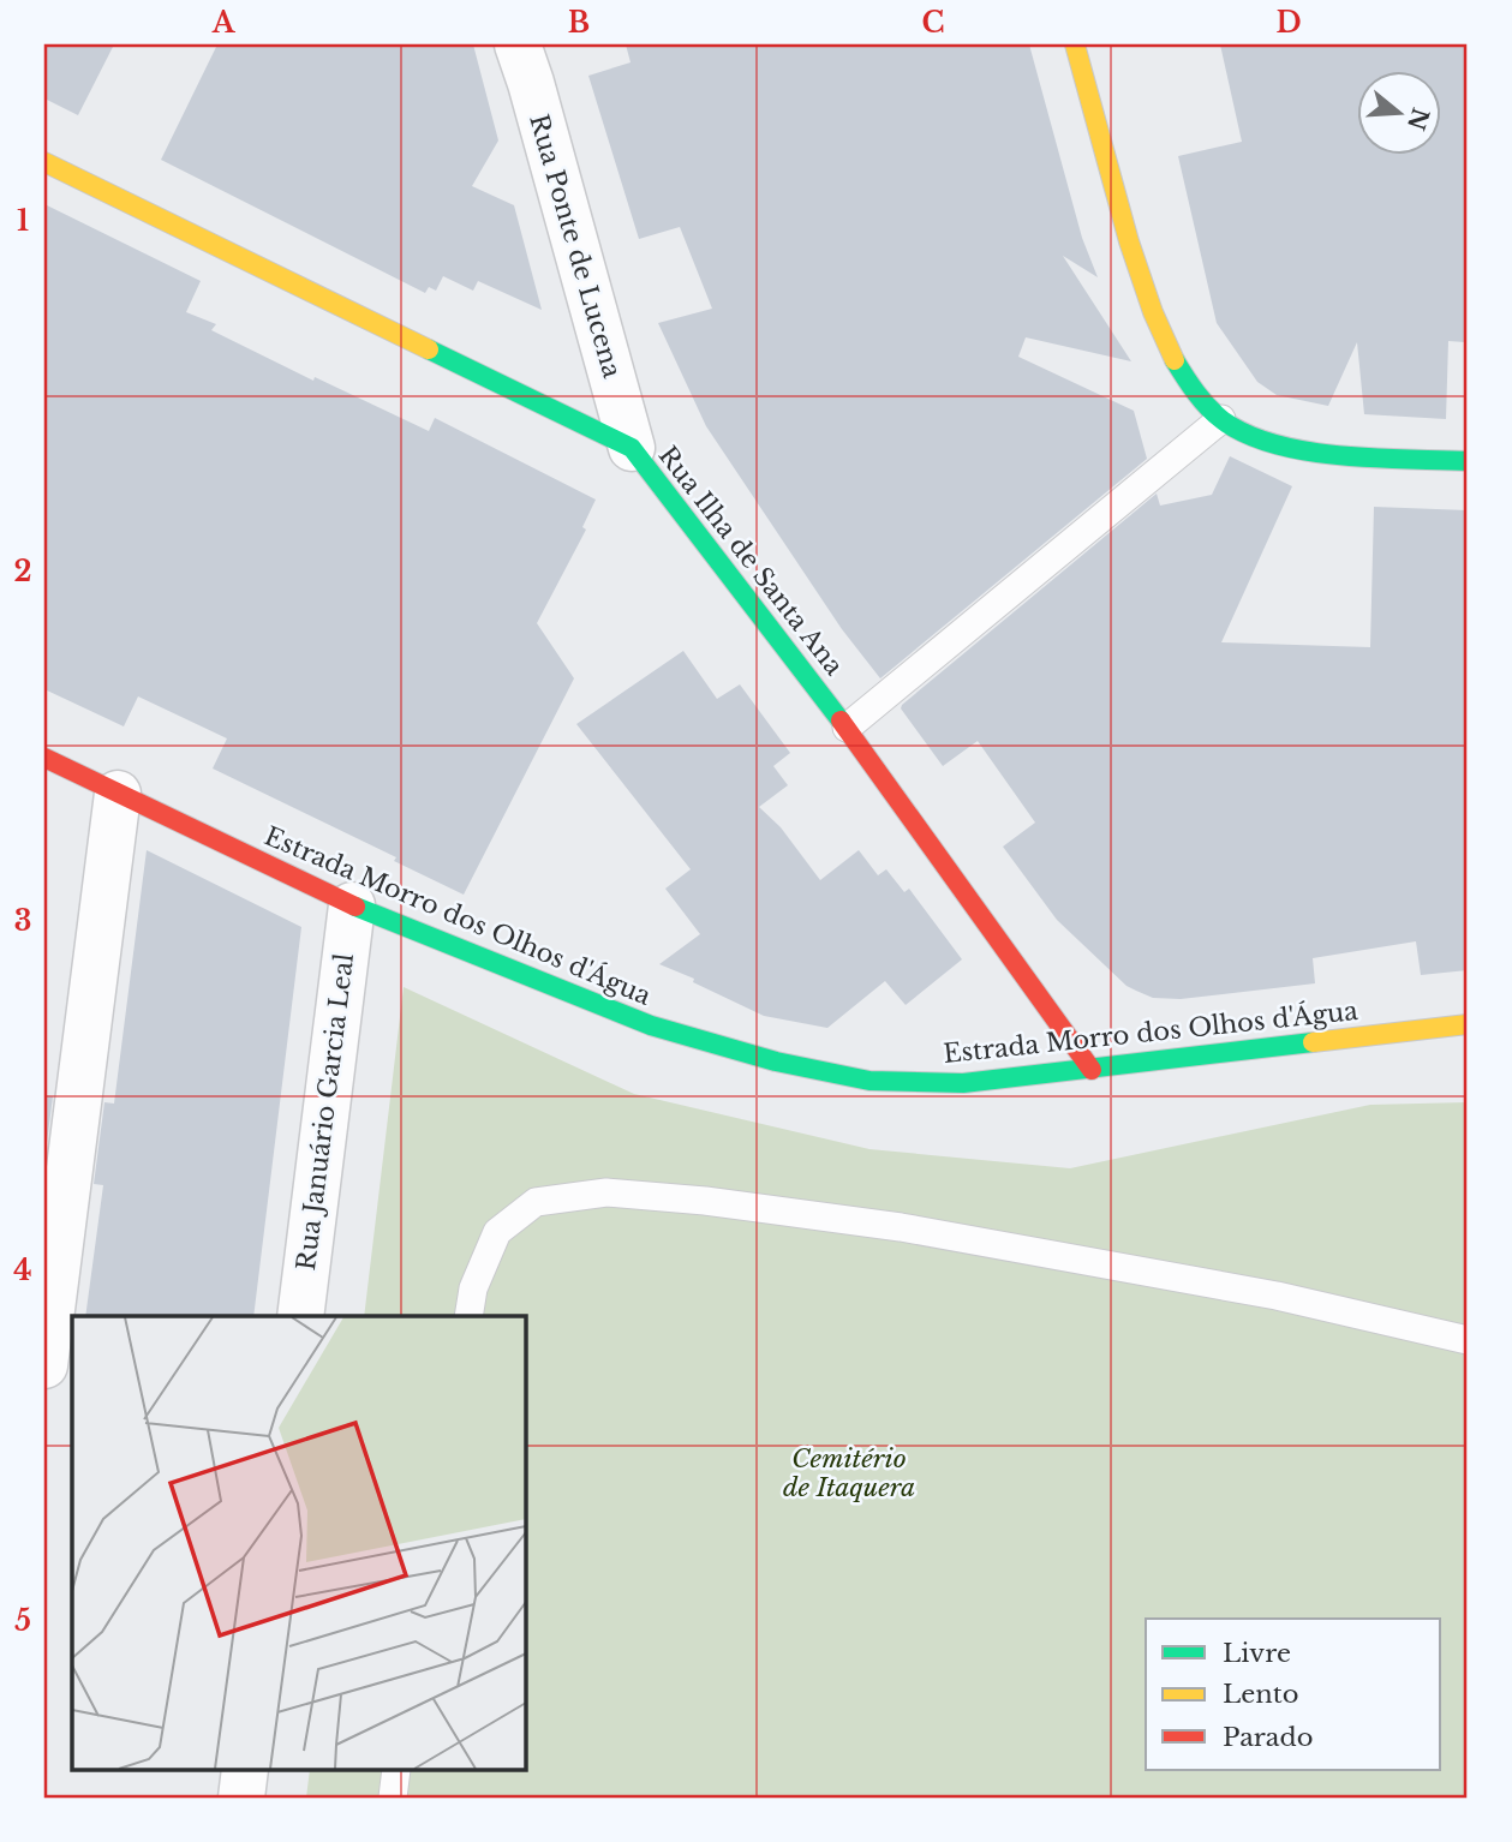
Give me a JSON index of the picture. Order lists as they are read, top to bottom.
{
  "streets": {
    "street": [
      "Rua Ponte de Lucena",
      "Rua Ilha de Santa Ana",
      "Estrada Morro dos Olhos d'Água",
      "Rua Januário Garcia Leal"
    ]
  },
  "crossings": [
    ["Rua Ponte de Lucena", "Rua Ilha de Santa Ana"],
    ["Rua Ilha de Santa Ana", "Estrada Morro dos Olhos d'Água"],
    ["Estrada Morro dos Olhos d'Água", "Rua Januário Garcia Leal"]
  ],
  "parks": ["Cemitério de Itaquera"],
  "legend": ["Livre", "Lento", "Parado"],
  "north": "right",
  "grid": {
    "columns": [
      "A",
      "B",
      "C",
      "D"
    ],
    "rows": [
      "1",
      "2",
      "3",
      "4",
      "5"
    ]
  }
}
